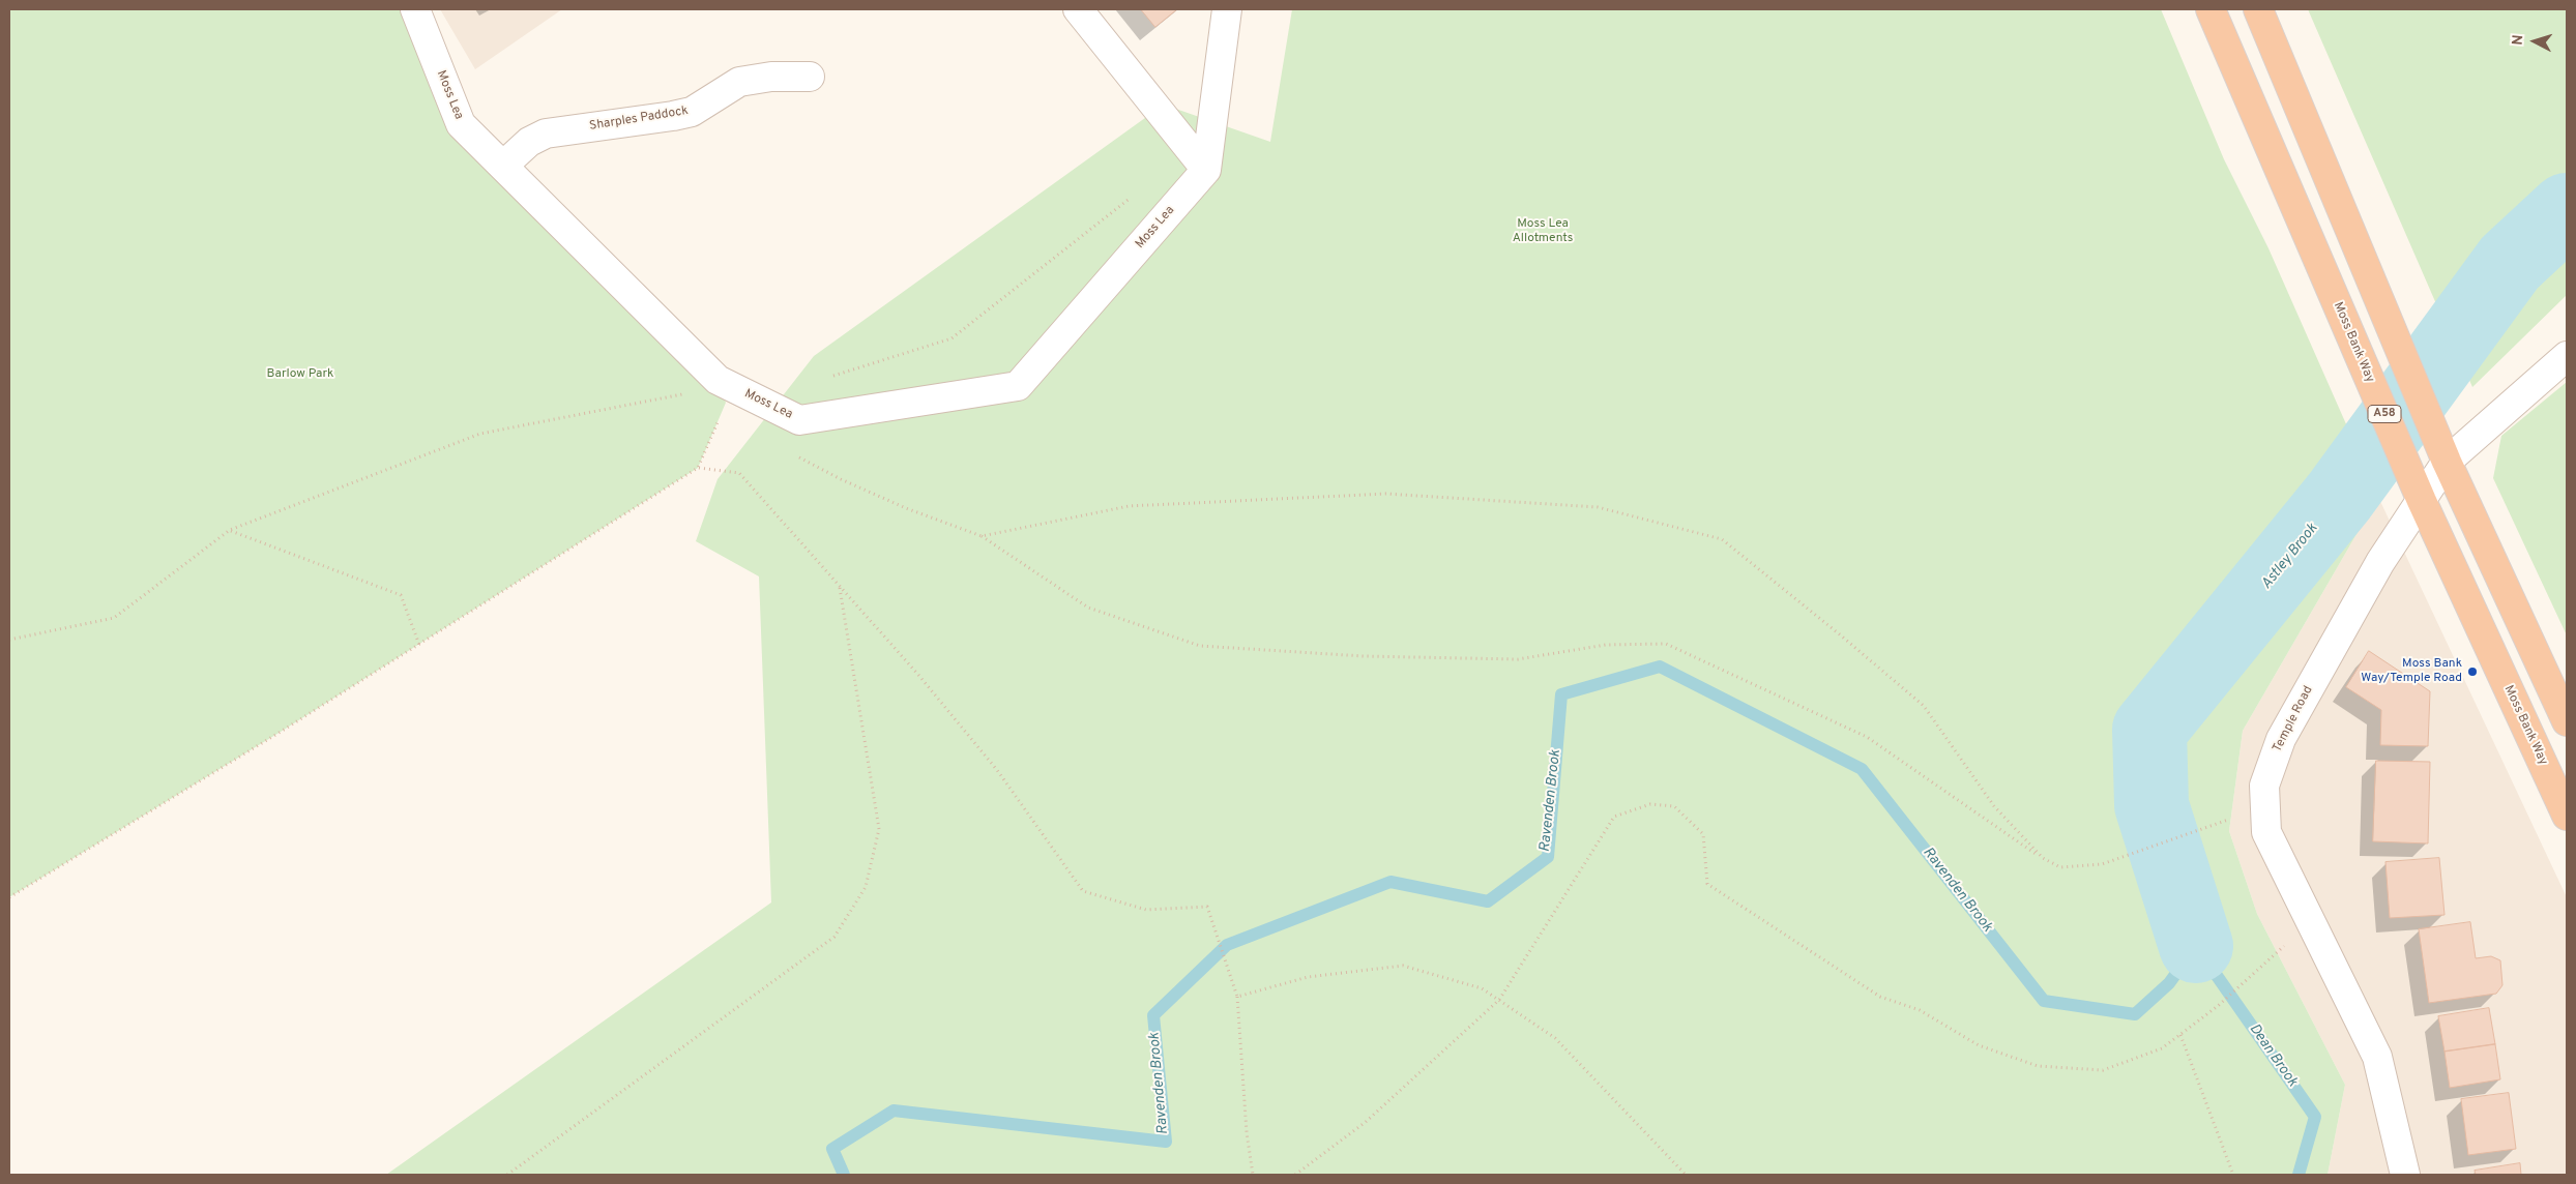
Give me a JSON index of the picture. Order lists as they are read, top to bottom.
{
  "streets": {
    "highway": ["Moss Bank Way", "A58"],
    "street": ["Moss Lea", "Sharples Paddock", "Temple Road"]
  },
  "crossings": [
    ["Moss Lea", "Sharples Paddock"],
    ["Moss Bank Way", "Temple Road"]
  ],
  "water": ["Astley Brook", "Ravenden Brook", "Dean Brook"],
  "parks": ["Moss Lea Allotments", "Barlow Park"],
  "places": ["Moss Bank Way/Temple Road"],
  "north": "left"
}
